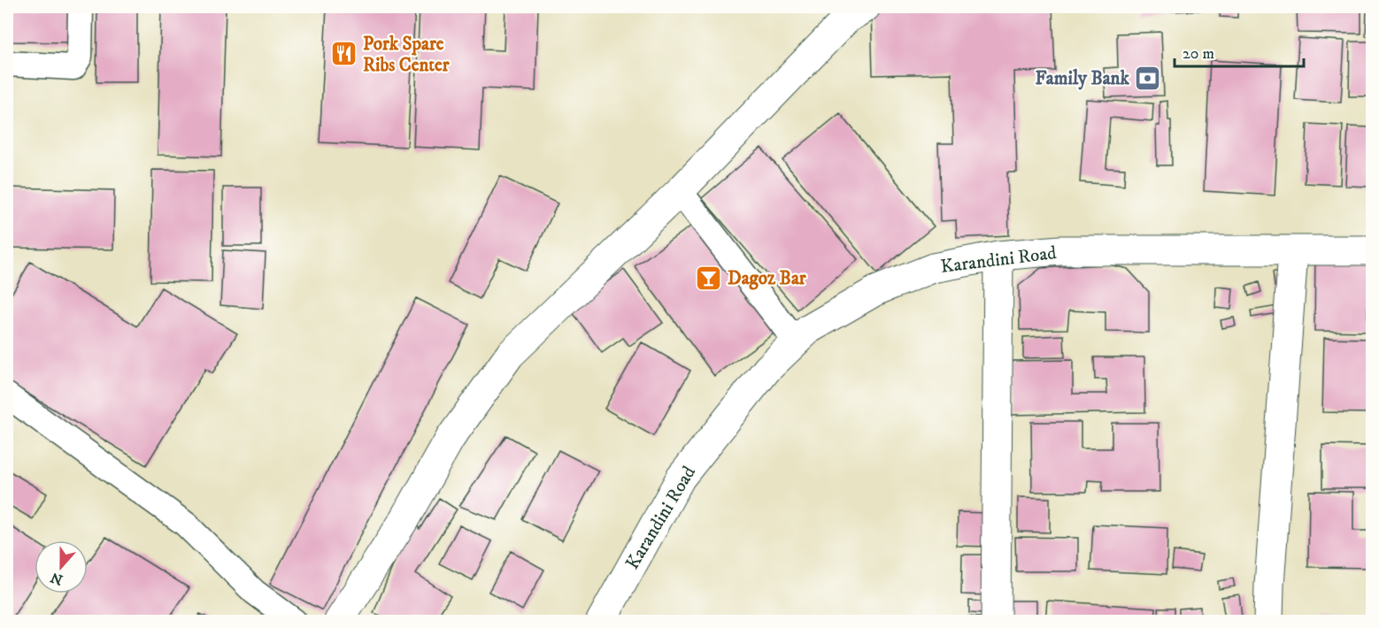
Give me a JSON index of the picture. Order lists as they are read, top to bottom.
{
  "streets": {
    "street": ["Karandini Road"]
  },
  "places": {
    "restaurant": ["Pork Spare Ribs Center"],
    "bank": ["Family Bank"],
    "bar": ["Dagoz Bar"]
  },
  "scale_bar": "20 m",
  "north": "bottom"
}
